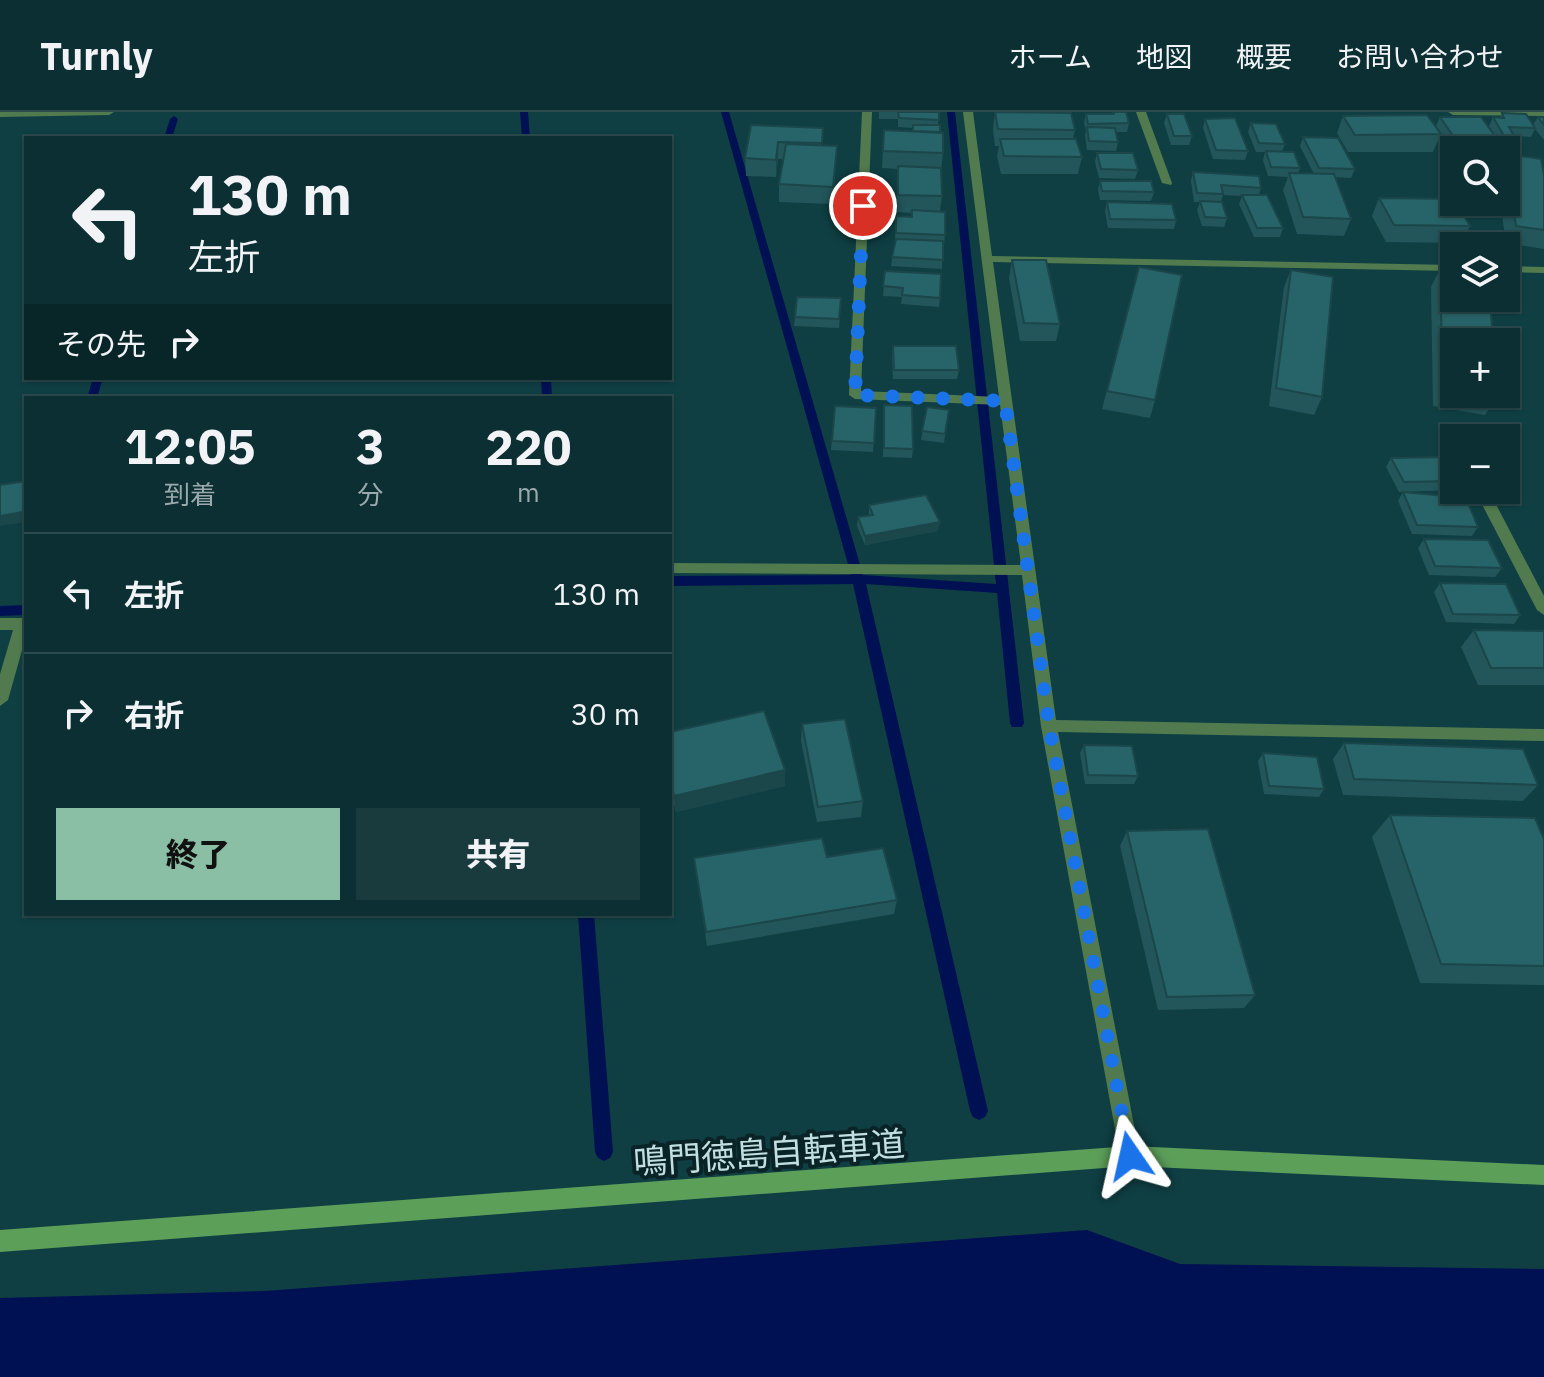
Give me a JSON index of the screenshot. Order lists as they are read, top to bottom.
{
  "streets": {
    "main road": ["鳴門徳島自転車道"]
  },
  "page": {
    "header": "Turnly",
    "nav": [
      "ホーム",
      "地図",
      "概要",
      "お問い合わせ"
    ],
    "map_buttons": ["+", "−"],
    "turn": ["130 m", "左折"],
    "then": "その先",
    "eta": [
      "12:05",
      "到着",
      "3",
      "分",
      "220",
      "m"
    ],
    "list": [
      {
        "name": "左折",
        "value": "130 m"
      },
      {
        "name": "右折",
        "value": "30 m"
      }
    ],
    "buttons": ["終了", "共有"]
  }
}
